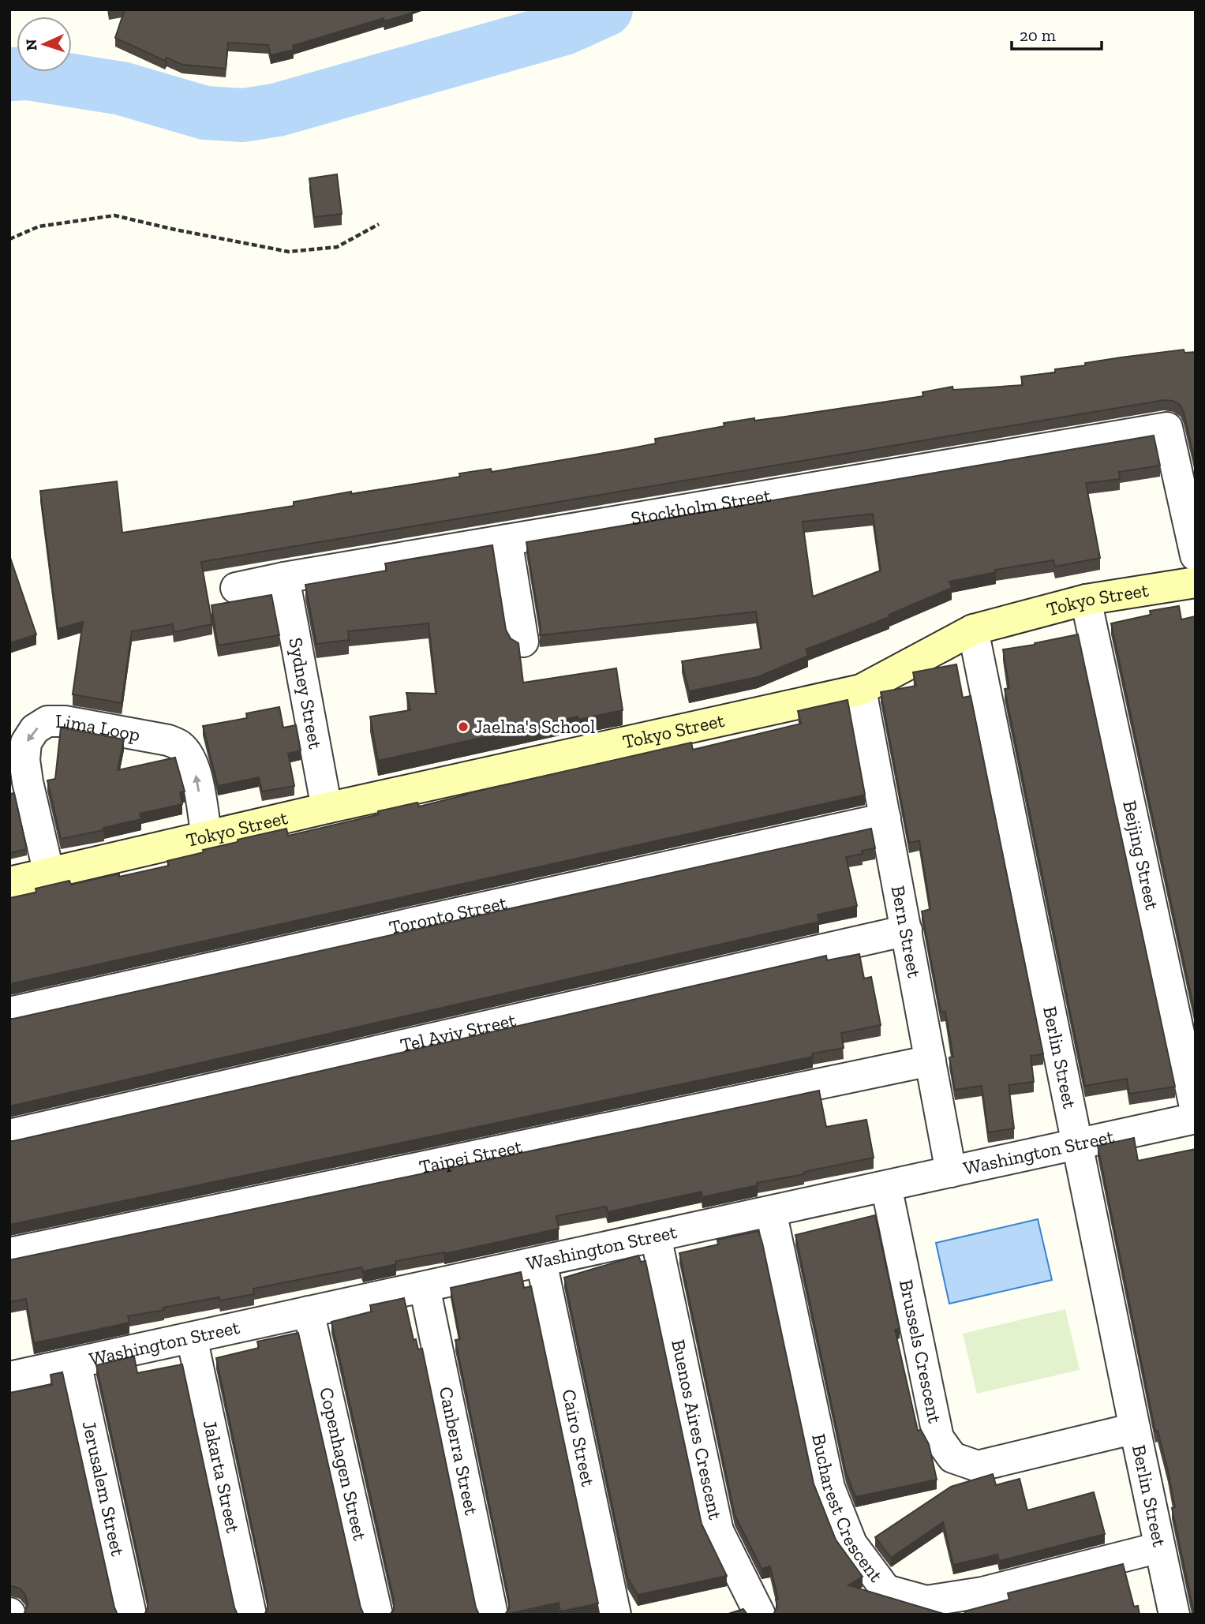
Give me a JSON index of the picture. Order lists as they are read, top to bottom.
{
  "streets": {
    "street": [
      "Stockholm Street",
      "Tokyo Street",
      "Sydney Street",
      "Lima Loop",
      "Beijing Street",
      "Toronto Street",
      "Bern Street",
      "Tel Aviv Street",
      "Berlin Street",
      "Washington Street",
      "Taipei Street",
      "Brussels Crescent",
      "Buenos Aires Crescent",
      "Cairo Street",
      "Canberra Street",
      "Copenhagen Street",
      "Jakarta Street",
      "Jerusalem Street",
      "Bucharest Crescent"
    ]
  },
  "crossings": [
    ["Stockholm Street", "Sydney Street"],
    ["Tokyo Street", "Sydney Street"],
    ["Tokyo Street", "Lima Loop"],
    ["Tokyo Street", "Beijing Street"],
    ["Tokyo Street", "Bern Street"],
    ["Tokyo Street", "Berlin Street"],
    ["Toronto Street", "Bern Street"],
    ["Bern Street", "Tel Aviv Street"],
    ["Bern Street", "Washington Street"],
    ["Bern Street", "Taipei Street"],
    ["Berlin Street", "Washington Street"],
    ["Berlin Street", "Brussels Crescent"],
    ["Berlin Street", "Bucharest Crescent"],
    ["Washington Street", "Brussels Crescent"],
    ["Washington Street", "Buenos Aires Crescent"],
    ["Washington Street", "Cairo Street"],
    ["Washington Street", "Canberra Street"],
    ["Washington Street", "Copenhagen Street"],
    ["Washington Street", "Jakarta Street"],
    ["Washington Street", "Jerusalem Street"],
    ["Washington Street", "Bucharest Crescent"]
  ],
  "places": ["Jaelna's School"],
  "scale_bar": "20 m",
  "north": "left"
}
